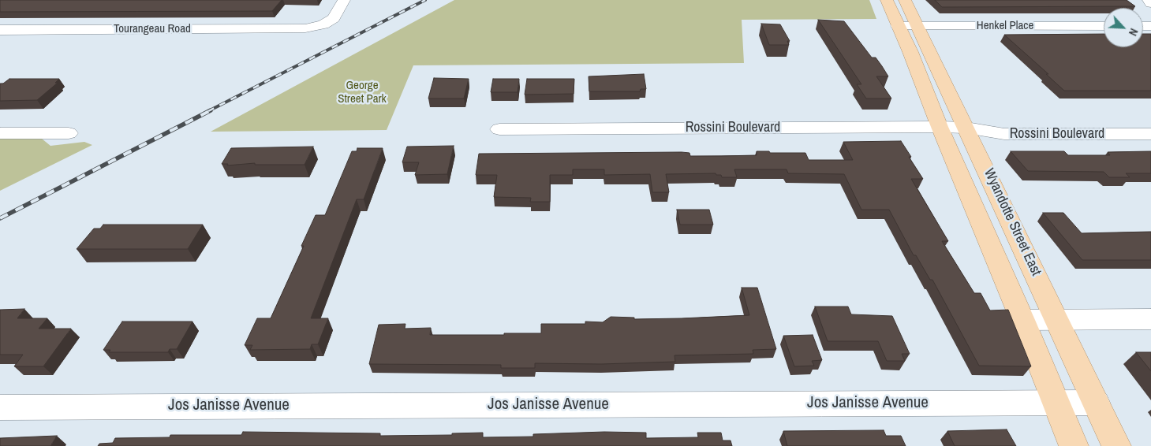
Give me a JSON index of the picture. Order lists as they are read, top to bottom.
{
  "streets": {
    "main road": ["Wyandotte Street East"],
    "street": [
      "Henkel Place",
      "Tourangeau Road",
      "Rossini Boulevard",
      "Jos Janisse Avenue"
    ]
  },
  "crossings": [
    ["Henkel Place", "Wyandotte Street East"],
    ["Rossini Boulevard", "Wyandotte Street East"],
    ["Wyandotte Street East", "Jos Janisse Avenue"]
  ],
  "parks": ["George Street Park"],
  "north": "bottom right"
}
